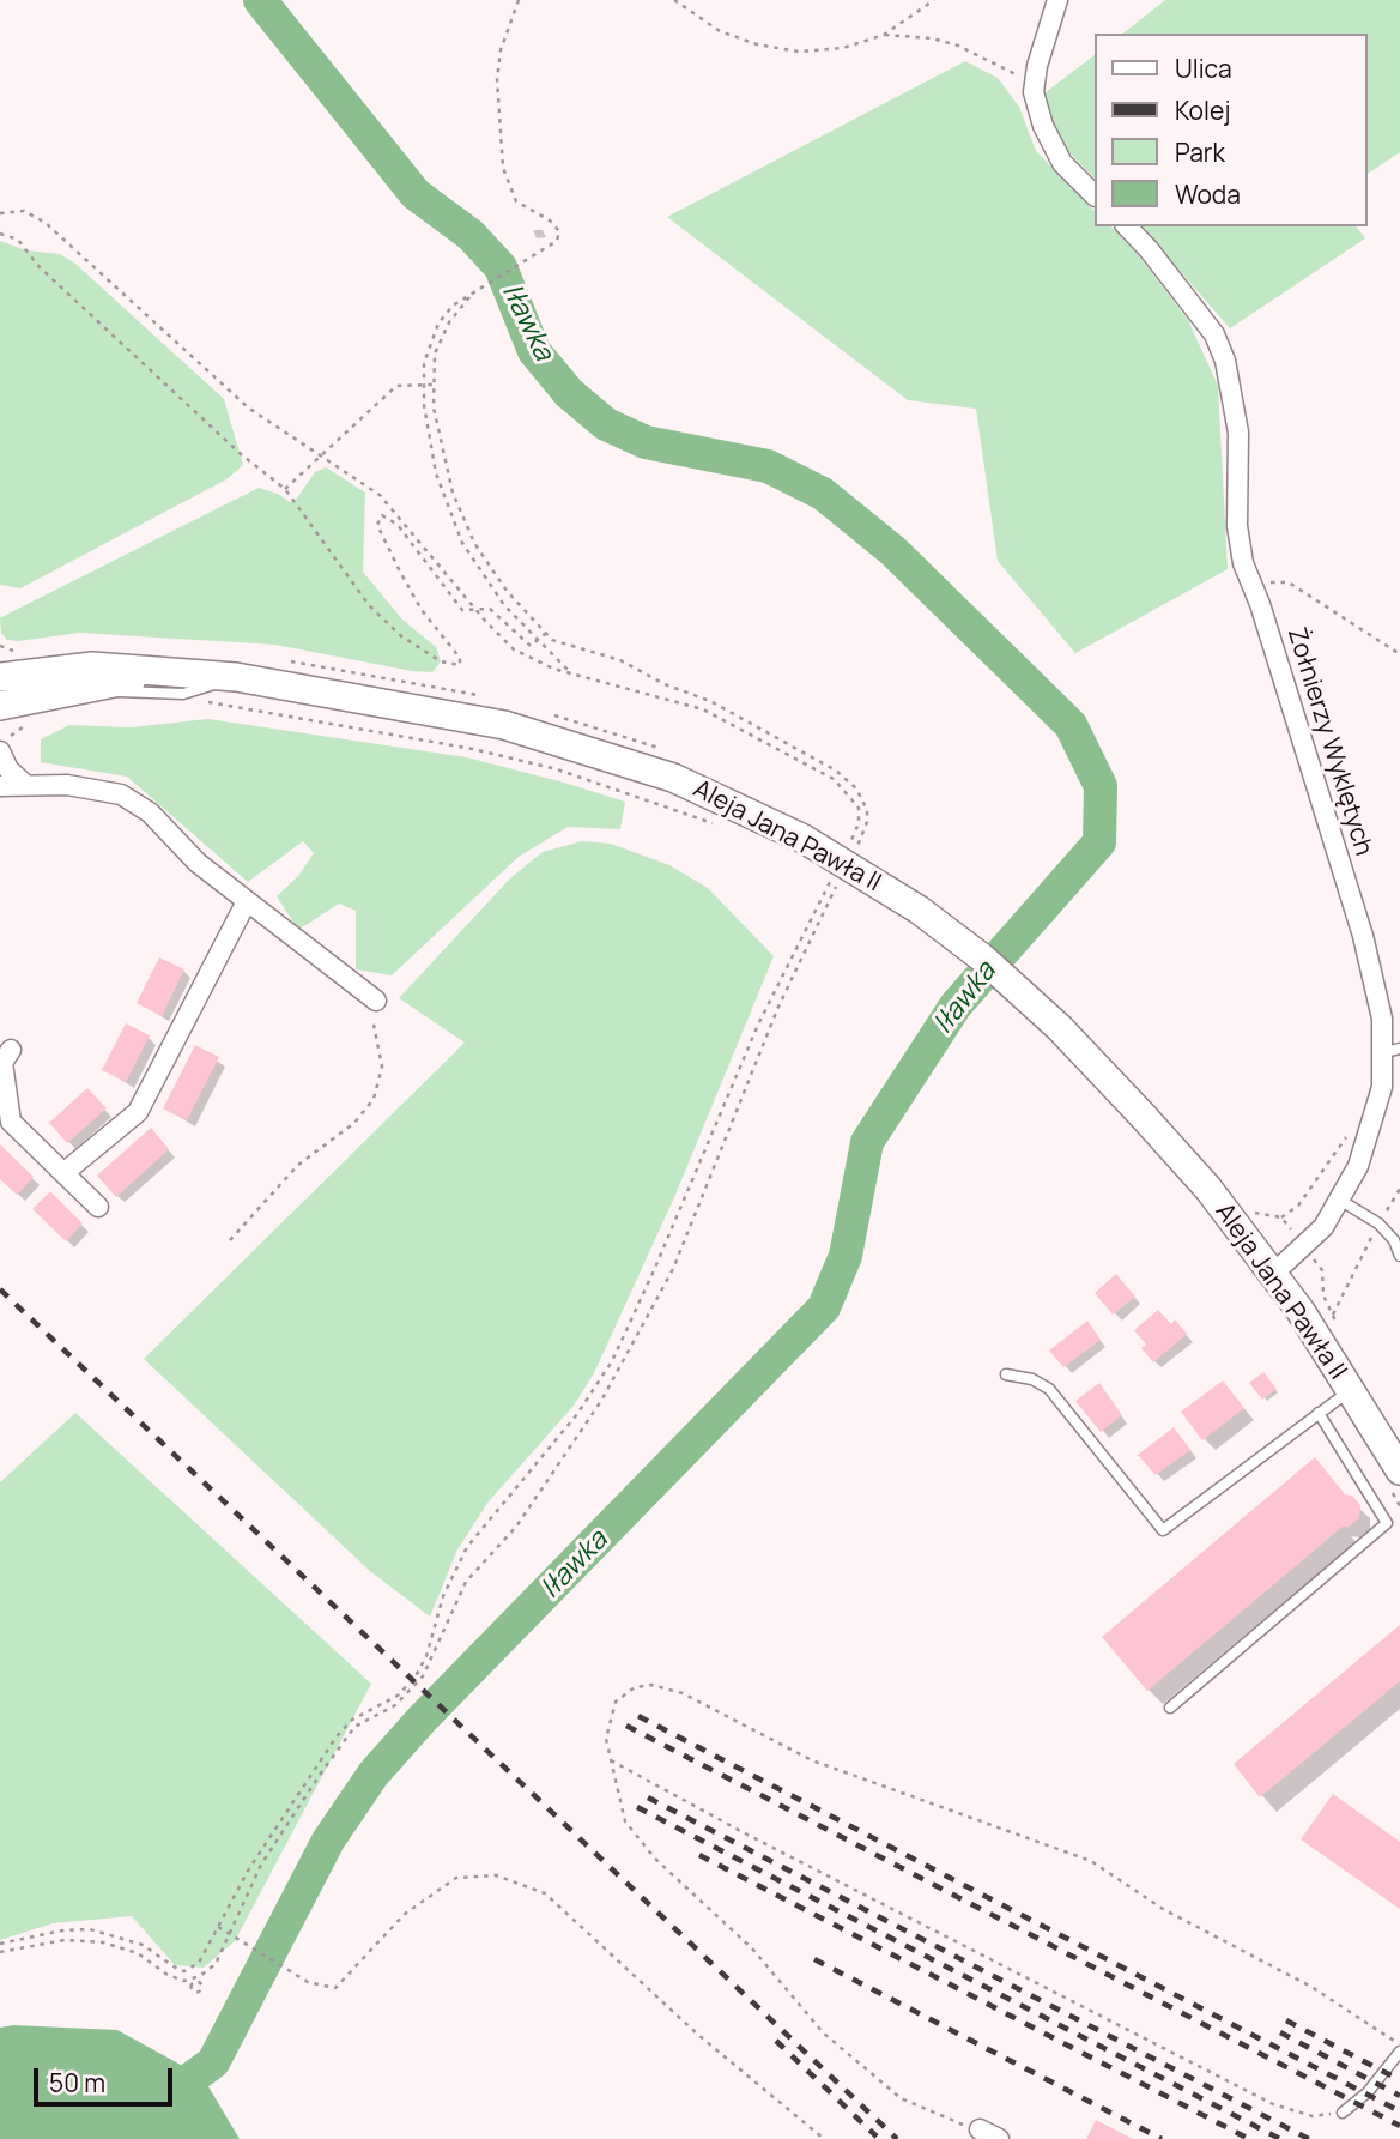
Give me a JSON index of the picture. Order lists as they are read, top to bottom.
{
  "streets": {
    "main road": ["Aleja Jana Pawła II"],
    "street": ["Żołnierzy Wyklętych"]
  },
  "crossings": [
    ["Żołnierzy Wyklętych", "Aleja Jana Pawła II"]
  ],
  "water": ["Iławka"],
  "legend": [
    "Ulica",
    "Kolej",
    "Park",
    "Woda"
  ],
  "scale_bar": "50 m"
}
